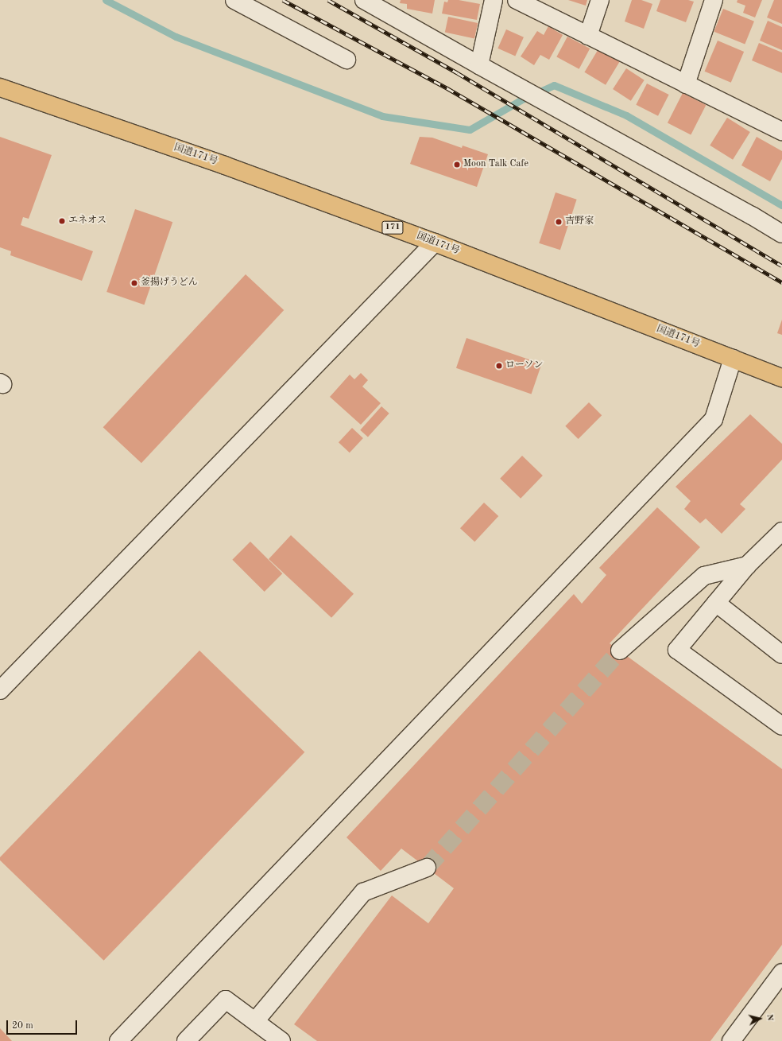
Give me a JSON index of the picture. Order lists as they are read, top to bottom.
{
  "streets": {
    "highway": ["国道171号", "171"]
  },
  "places": [
    "Moon Talk Cafe",
    "エネオス",
    "吉野家",
    "釜揚げうどん",
    "ローソン"
  ],
  "scale_bar": "20 m",
  "north": "right"
}
